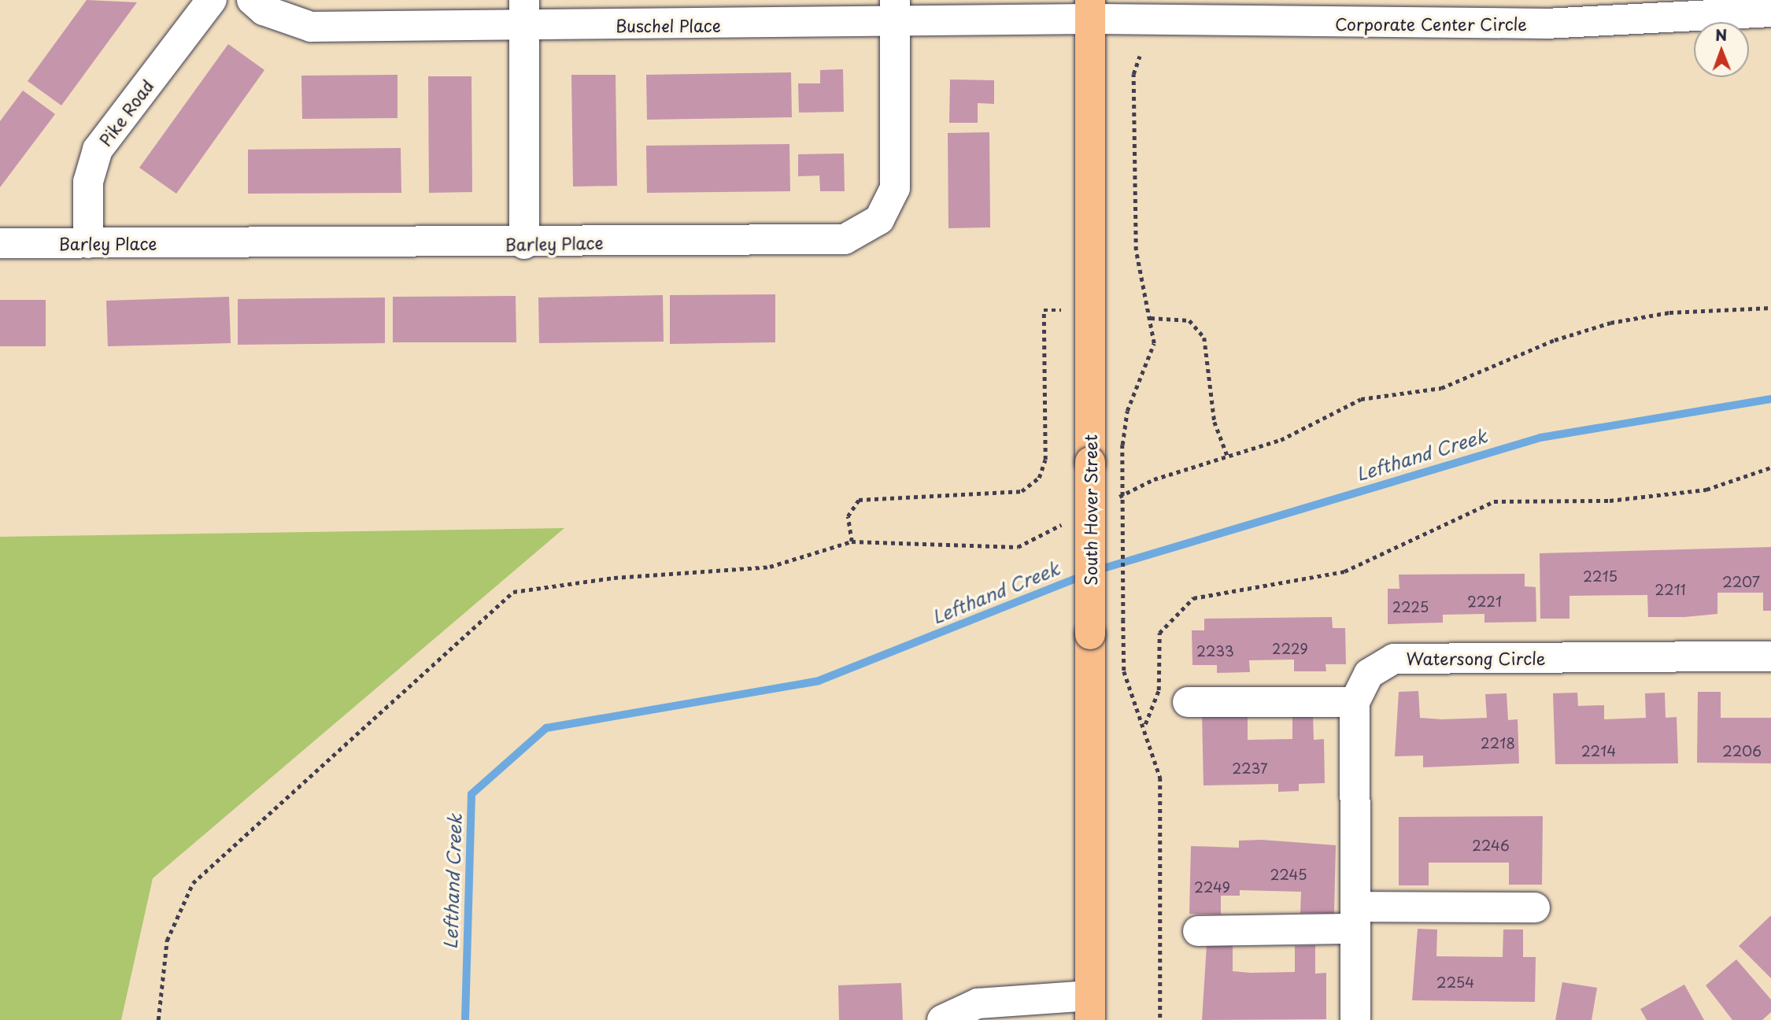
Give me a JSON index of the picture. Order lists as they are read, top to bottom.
{
  "streets": {
    "main road": ["South Hover Street"],
    "street": [
      "Corporate Center Circle",
      "Buschel Place",
      "Pike Road",
      "Barley Place",
      "Watersong Circle"
    ]
  },
  "crossings": [
    ["Corporate Center Circle", "Buschel Place"],
    ["Corporate Center Circle", "South Hover Street"],
    ["Buschel Place", "Barley Place"],
    ["Buschel Place", "South Hover Street"],
    ["Pike Road", "Barley Place"]
  ],
  "water": ["Lefthand Creek"],
  "house_numbers": [
    "2215",
    "2207",
    "2211",
    "2221",
    "2225",
    "2229",
    "2233",
    "2218",
    "2214",
    "2206",
    "2237",
    "2246",
    "2245",
    "2249",
    "2254"
  ],
  "north": "top"
}
